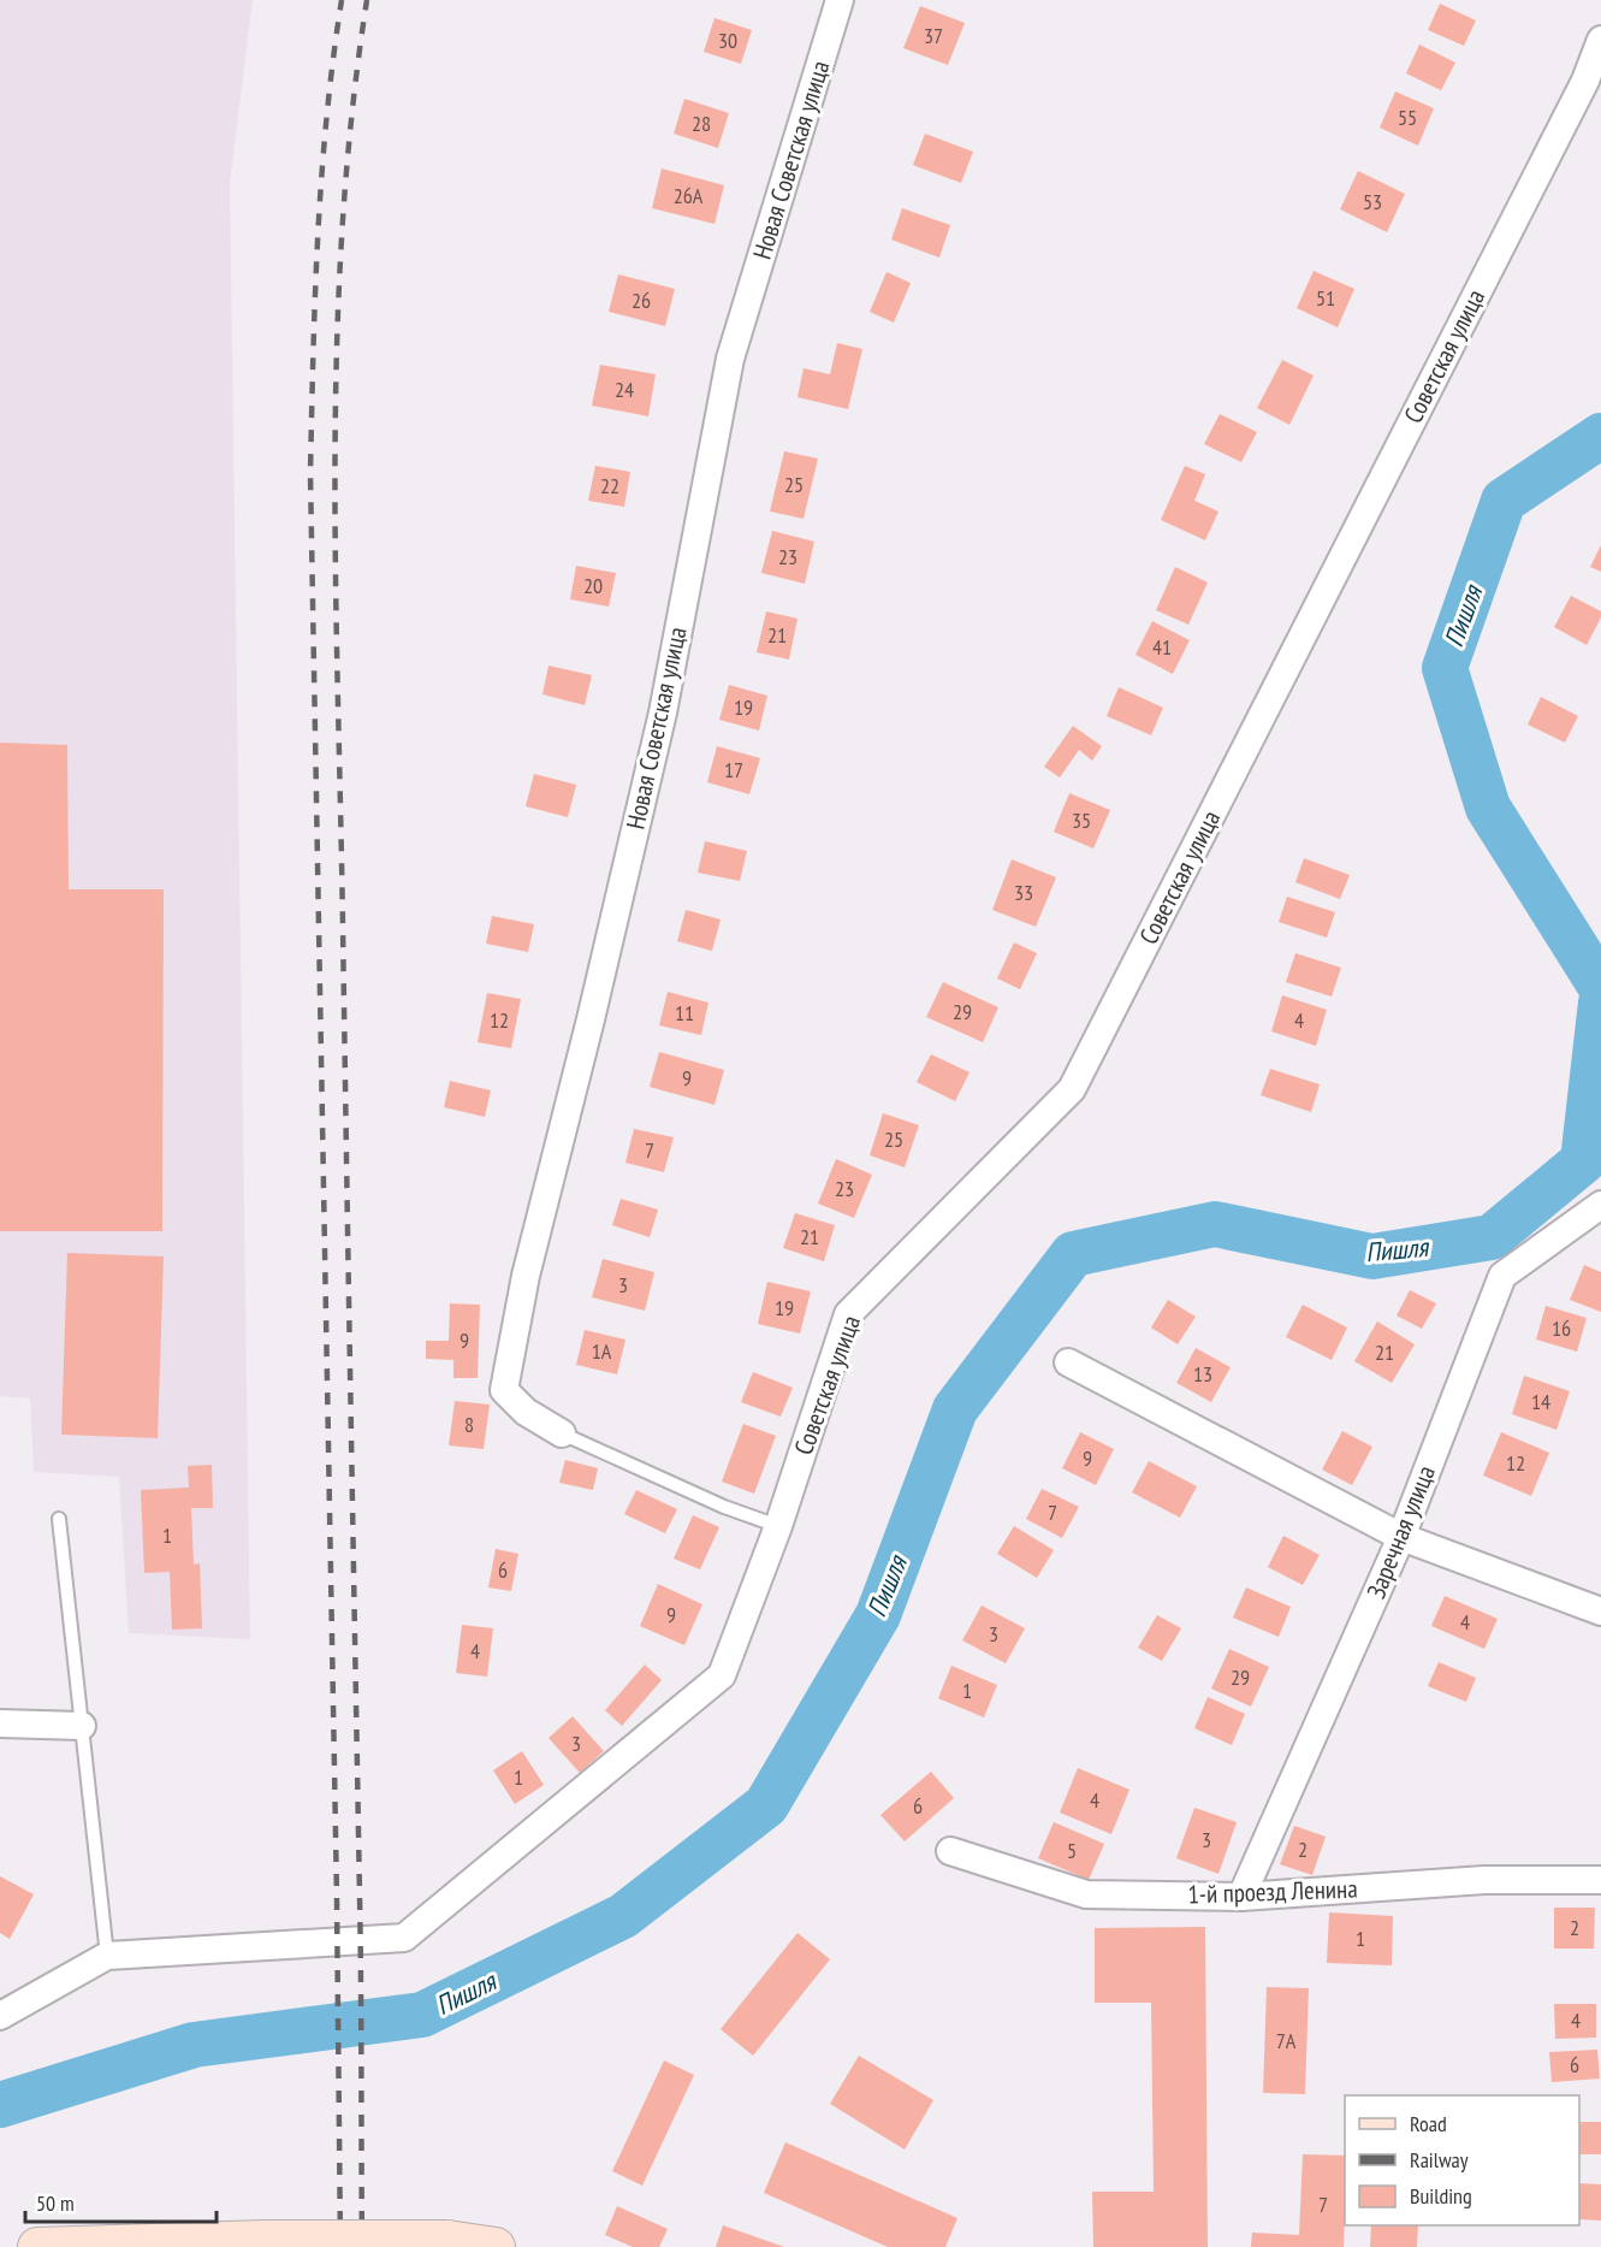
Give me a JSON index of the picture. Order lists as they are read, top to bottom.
{
  "streets": {
    "street": [
      "Новая Советская улица",
      "Советская улица",
      "Заречная улица",
      "1-й проезд Ленина"
    ]
  },
  "crossings": [
    ["Заречная улица", "1-й проезд Ленина"]
  ],
  "water": ["Пишля"],
  "house_numbers": [
    "37",
    "30",
    "55",
    "28",
    "26А",
    "53",
    "51",
    "26",
    "24",
    "25",
    "22",
    "23",
    "20",
    "21",
    "41",
    "19",
    "17",
    "35",
    "33",
    "29",
    "11",
    "12",
    "4",
    "9",
    "25",
    "7",
    "23",
    "21",
    "3",
    "19",
    "16",
    "9",
    "1А",
    "21",
    "13",
    "14",
    "8",
    "9",
    "12",
    "7",
    "1",
    "6",
    "9",
    "4",
    "3",
    "4",
    "29",
    "1",
    "3",
    "1",
    "4",
    "6",
    "3",
    "2",
    "5",
    "2",
    "1",
    "4",
    "7А",
    "6",
    "7"
  ],
  "legend": ["Road", "Railway", "Building"],
  "scale_bar": "50 m"
}
